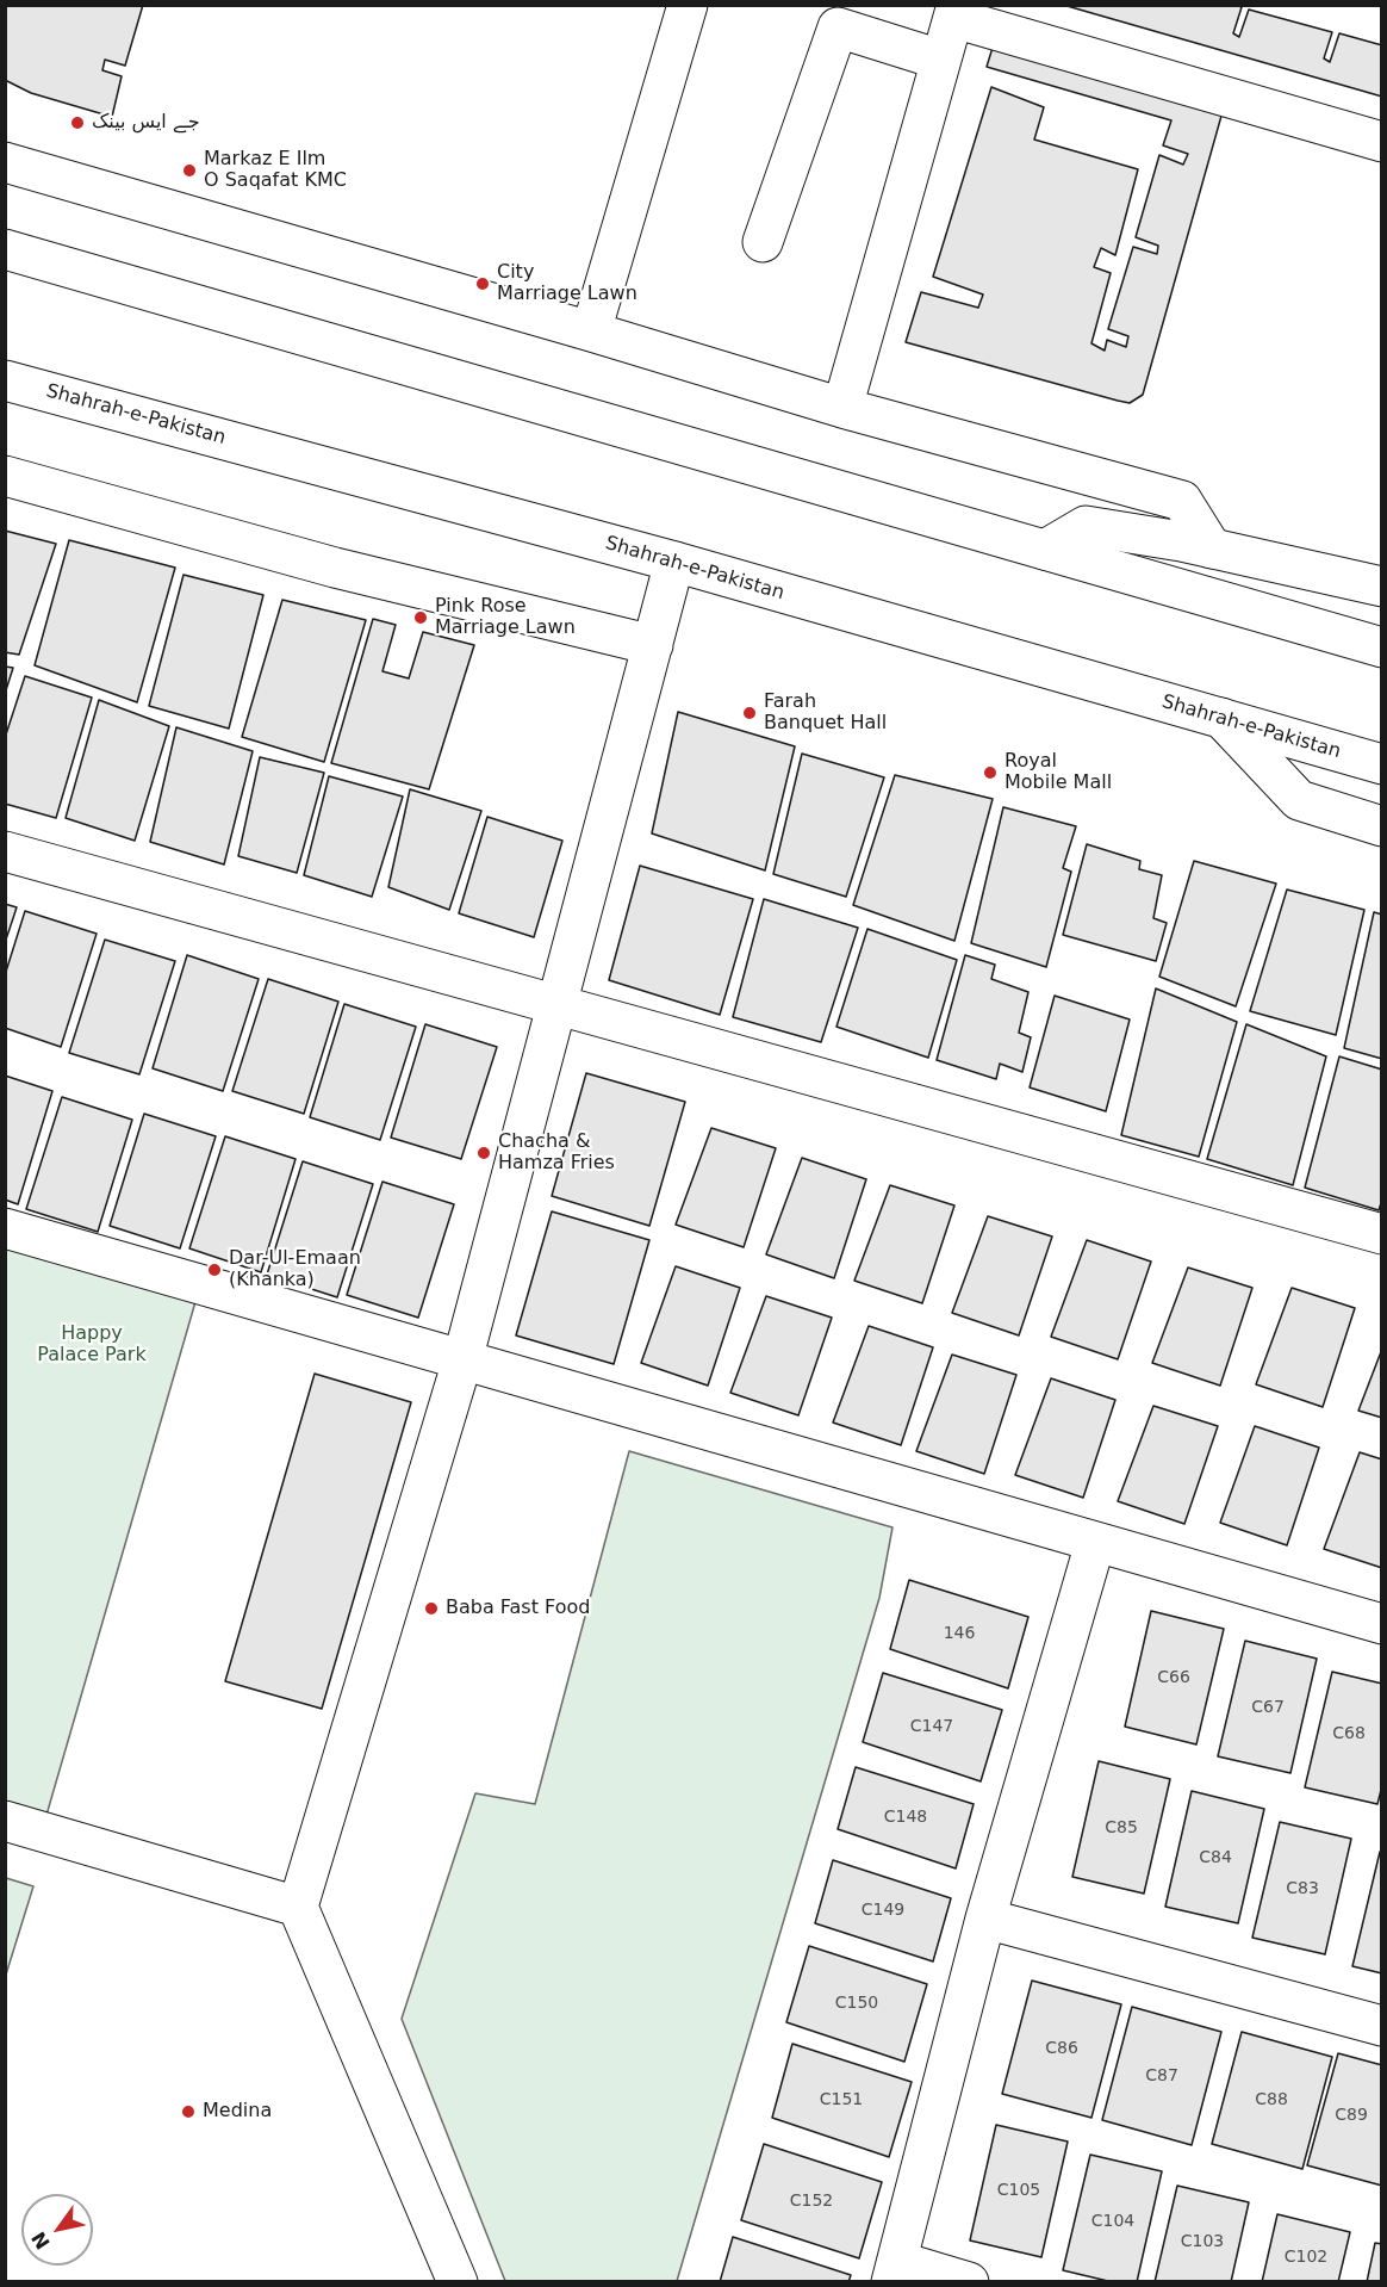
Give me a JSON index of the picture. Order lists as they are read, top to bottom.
{
  "streets": {
    "main road": ["Shahrah-e-Pakistan"]
  },
  "parks": ["Happy Palace Park"],
  "places": [
    "جے ایس بینک",
    "Markaz E Ilm O Saqafat KMC",
    "City Marriage Lawn",
    "Pink Rose Marriage Lawn",
    "Farah Banquet Hall",
    "Royal Mobile Mall",
    "Chacha & Hamza Fries",
    "Dar-Ul-Emaan (Khanka)",
    "Baba Fast Food",
    "Medina"
  ],
  "house_numbers": [
    "146",
    "C66",
    "C67",
    "C147",
    "C68",
    "C148",
    "C85",
    "C84",
    "C83",
    "C149",
    "C150",
    "C86",
    "C87",
    "C151",
    "C88",
    "C89",
    "C105",
    "C152",
    "C104",
    "C103",
    "C102"
  ],
  "north": "bottom left"
}
